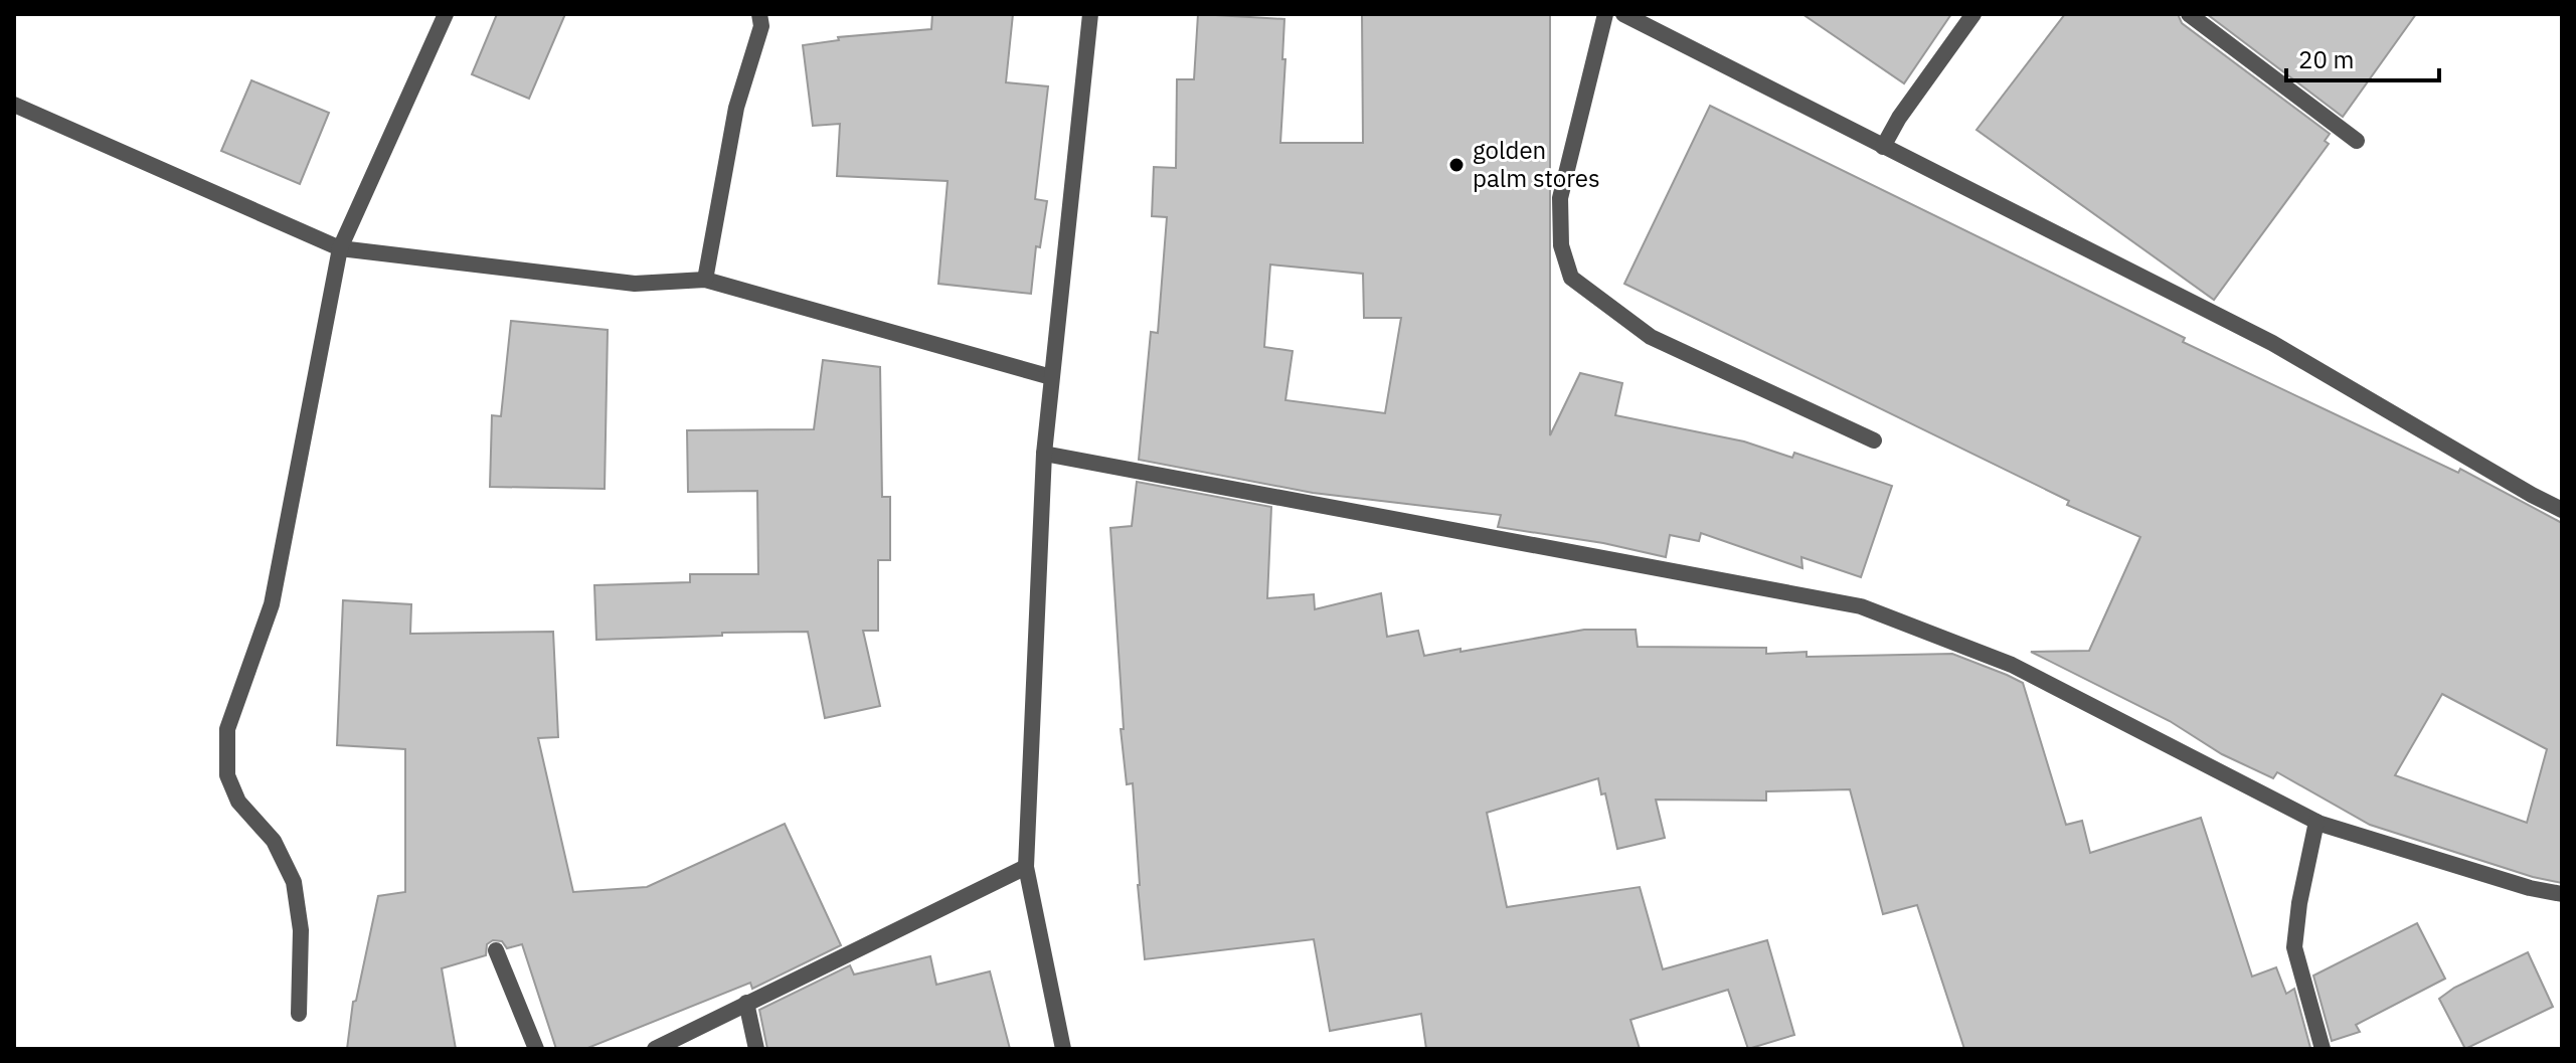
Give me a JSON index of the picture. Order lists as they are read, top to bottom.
{
  "places": ["golden palm stores"],
  "scale_bar": "20 m"
}
